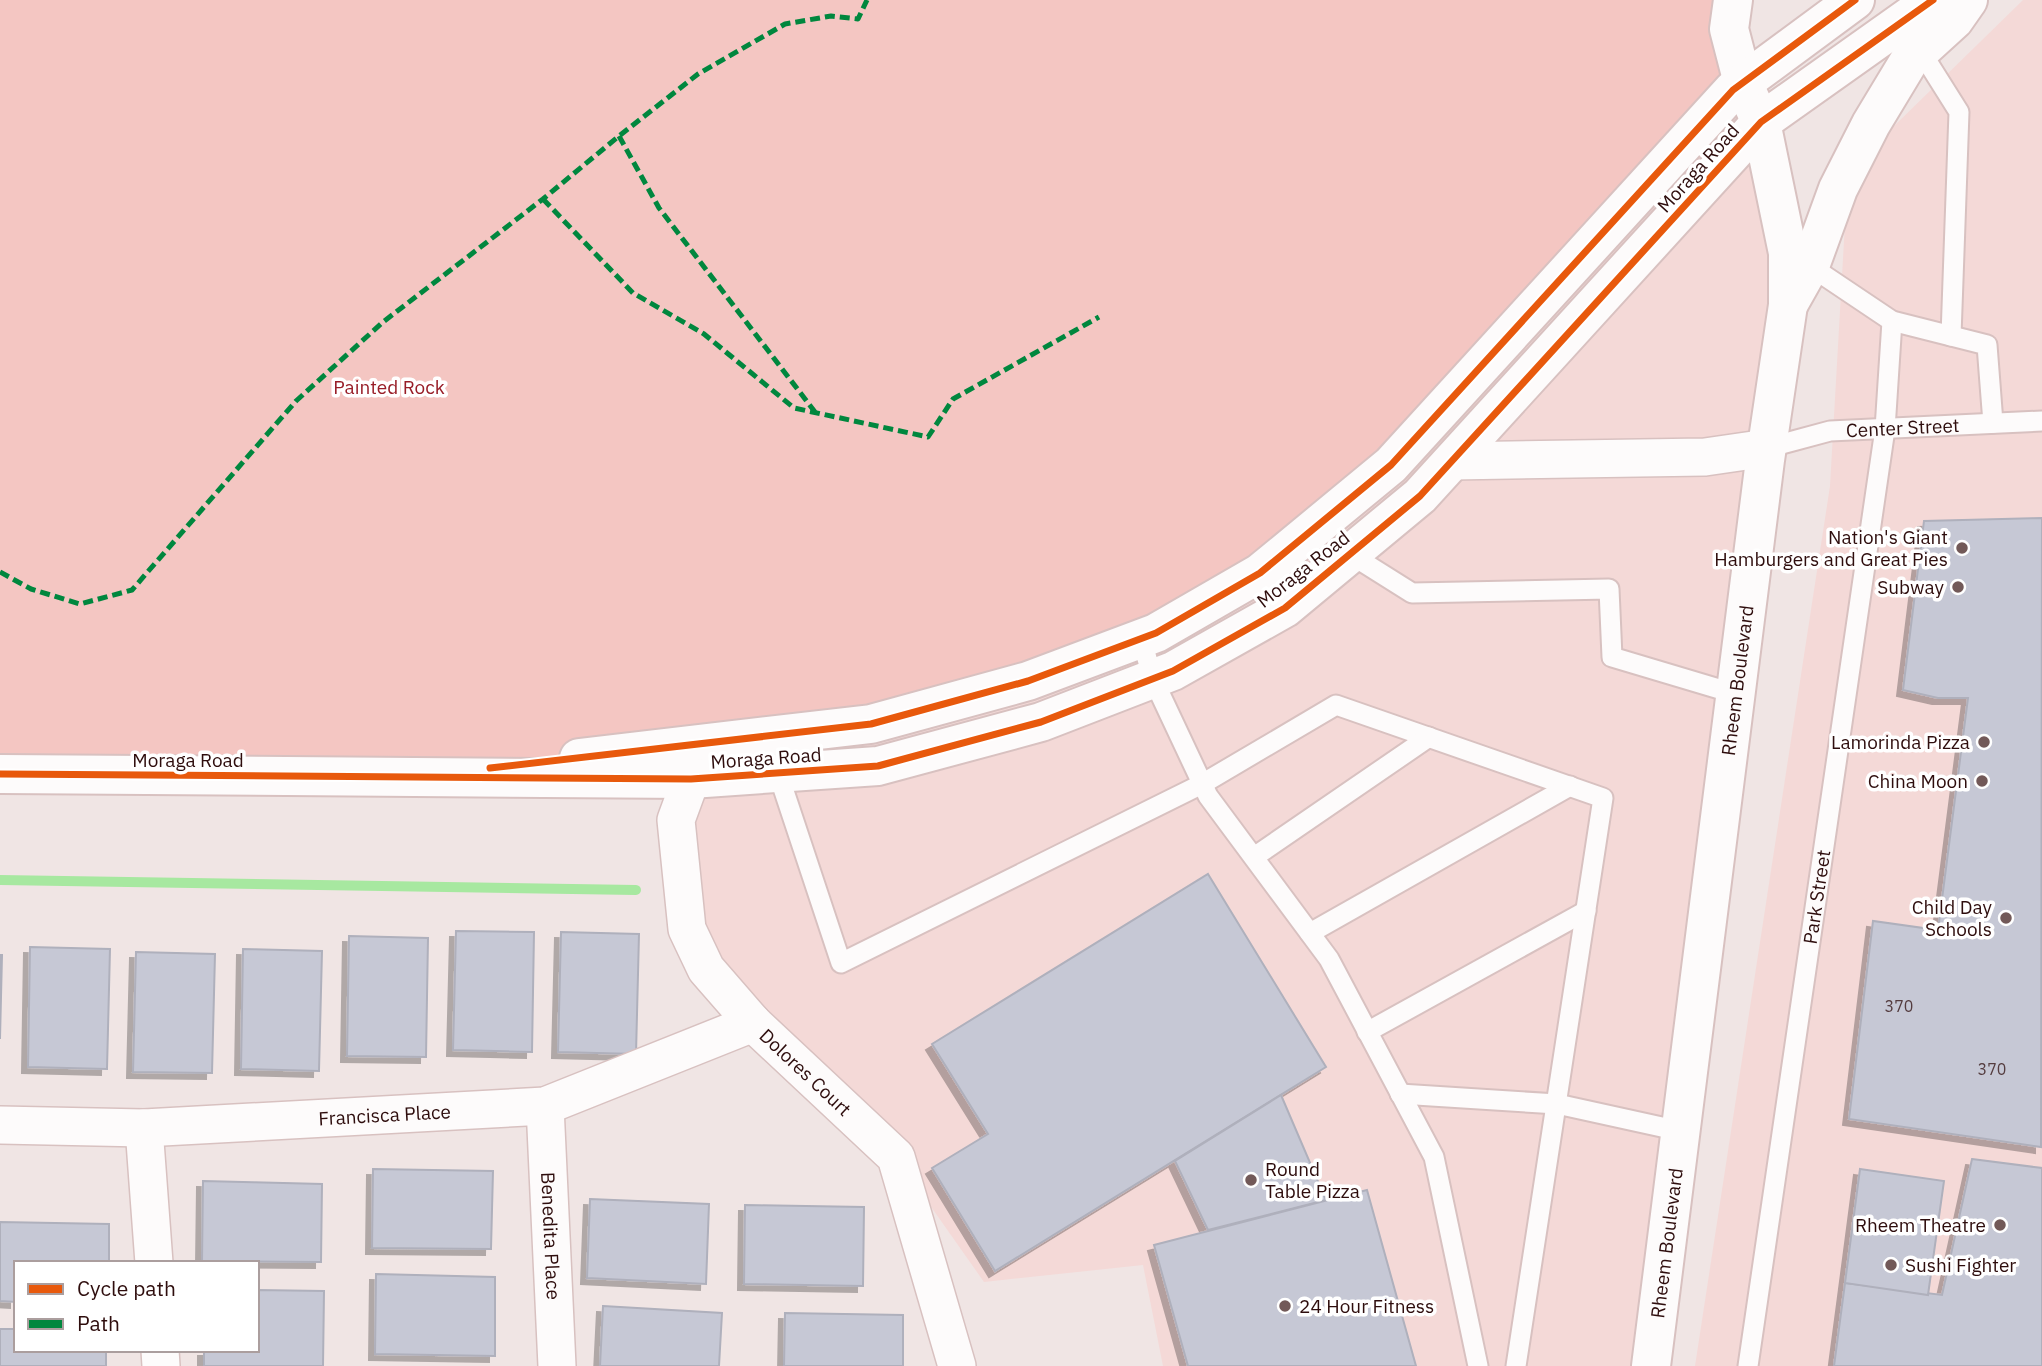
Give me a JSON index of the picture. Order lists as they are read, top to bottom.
{
  "streets": {
    "main road": ["Moraga Road", "Rheem Boulevard"],
    "street": ["Dolores Court", "Francisca Place", "Benedita Place"],
    "lane": ["Center Street", "Park Street"]
  },
  "crossings": [
    ["Moraga Road", "Rheem Boulevard"],
    ["Moraga Road", "Dolores Court"],
    ["Center Street", "Rheem Boulevard"],
    ["Center Street", "Park Street"],
    ["Dolores Court", "Francisca Place"],
    ["Francisca Place", "Benedita Place"]
  ],
  "parks": ["Painted Rock"],
  "places": [
    "Nation's Giant Hamburgers and Great Pies",
    "Subway",
    "Lamorinda Pizza",
    "China Moon",
    "Child Day Schools",
    "Round Table Pizza",
    "Rheem Theatre",
    "Sushi Fighter",
    "24 Hour Fitness"
  ],
  "house_numbers": ["370", "370"],
  "legend": ["Cycle path", "Path"]
}
